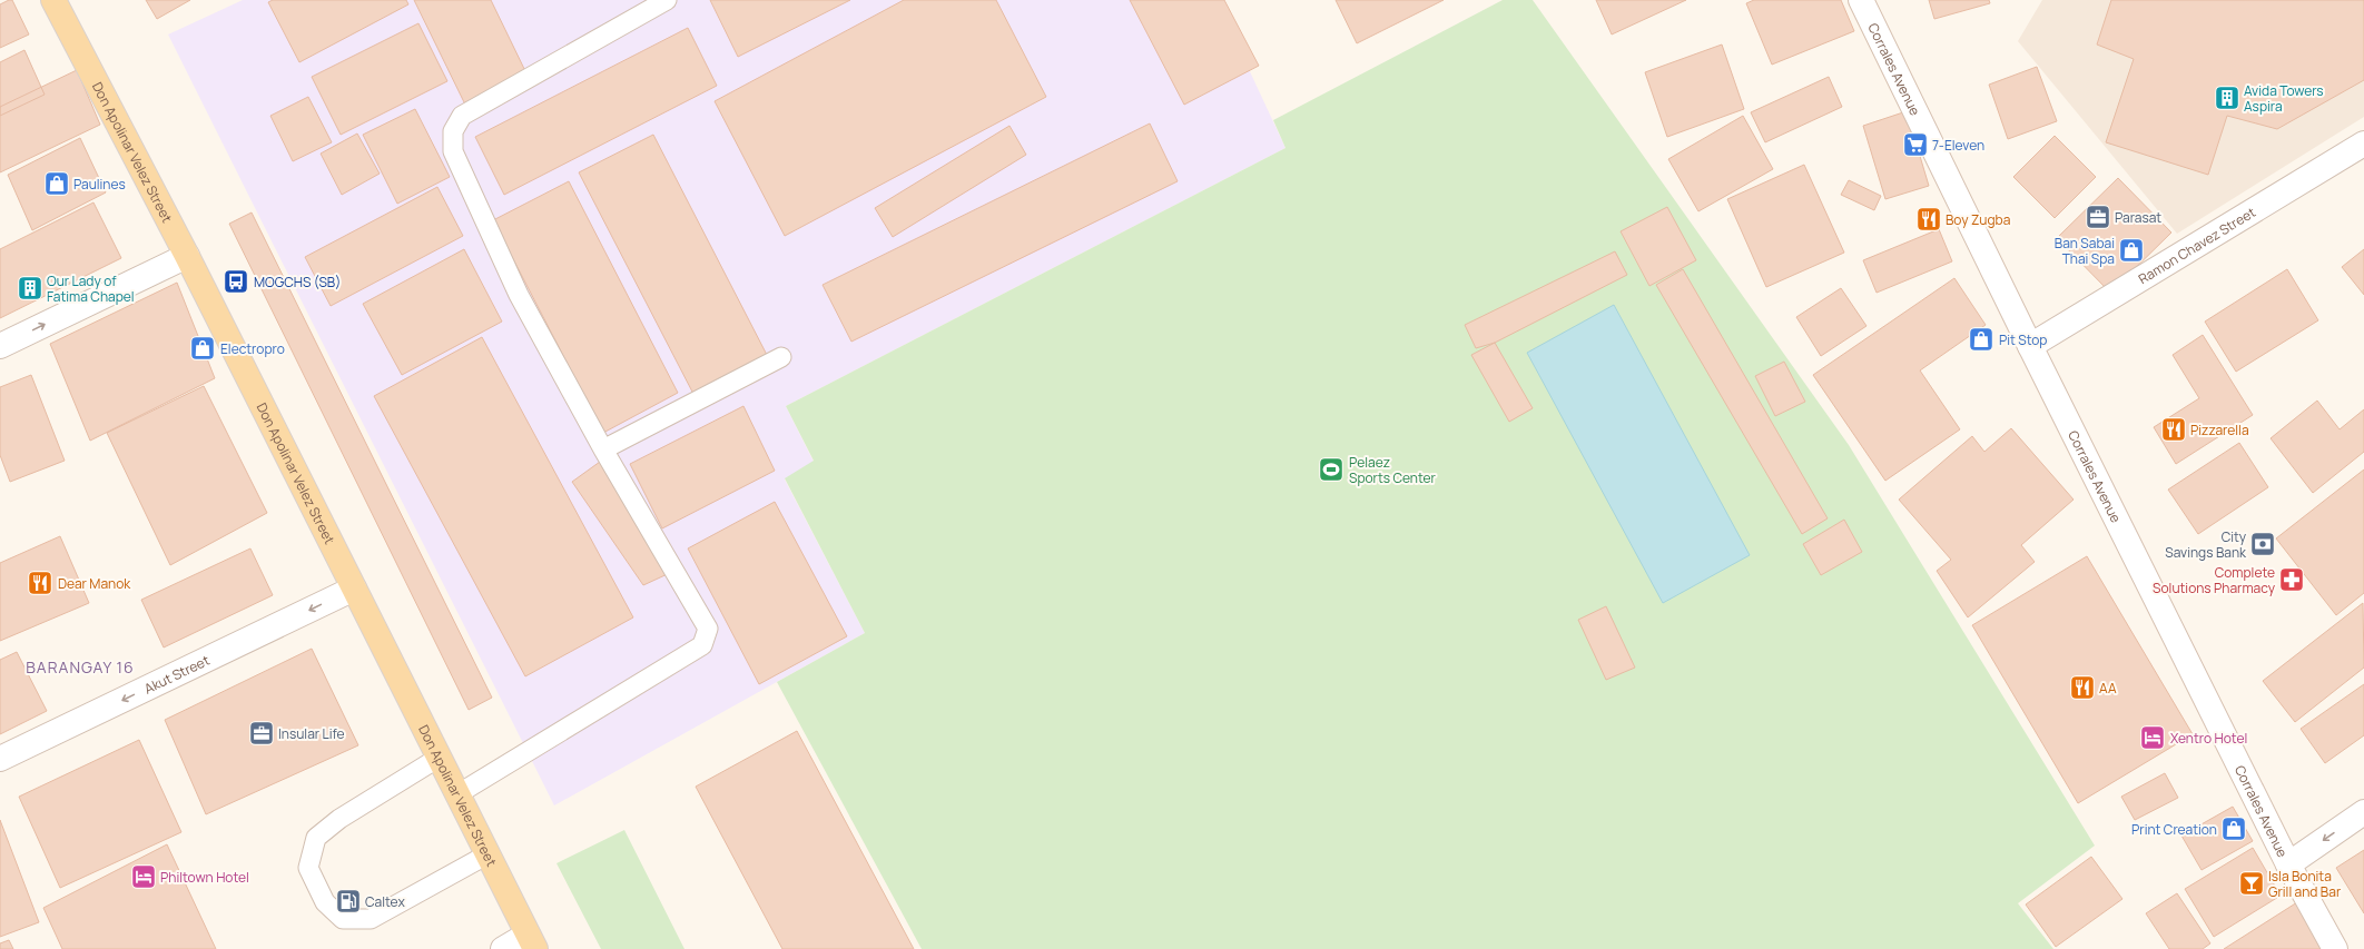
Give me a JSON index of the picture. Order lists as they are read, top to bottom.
{
  "streets": {
    "main road": ["Don Apolinar Velez Street"],
    "street": ["Corrales Avenue", "Ramon Chavez Street", "Akut Street"]
  },
  "crossings": [
    ["Corrales Avenue", "Ramon Chavez Street"],
    ["Don Apolinar Velez Street", "Akut Street"]
  ],
  "one_way": ["Akut Street"],
  "districts": ["BARANGAY 16"],
  "places": {
    "building": ["Avida Towers Aspira", "Our Lady of Fatima Chapel"],
    "supermarket": ["7-Eleven"],
    "shop": [
      "Paulines",
      "Ban Sabai Thai Spa",
      "Pit Stop",
      "Electropro",
      "Print Creation"
    ],
    "office": ["Parasat", "Insular Life"],
    "restaurant": [
      "Boy Zugba",
      "Pizzarella",
      "Dear Manok",
      "AA"
    ],
    "bus stop": ["MOGCHS (SB)"],
    "sports": ["Pelaez Sports Center"],
    "bank": ["City Savings Bank"],
    "pharmacy": ["Complete Solutions Pharmacy"],
    "hotel": ["Xentro Hotel", "Philtown Hotel"],
    "bar": ["Isla Bonita Grill and Bar"],
    "fuel station": ["Caltex"]
  }
}
